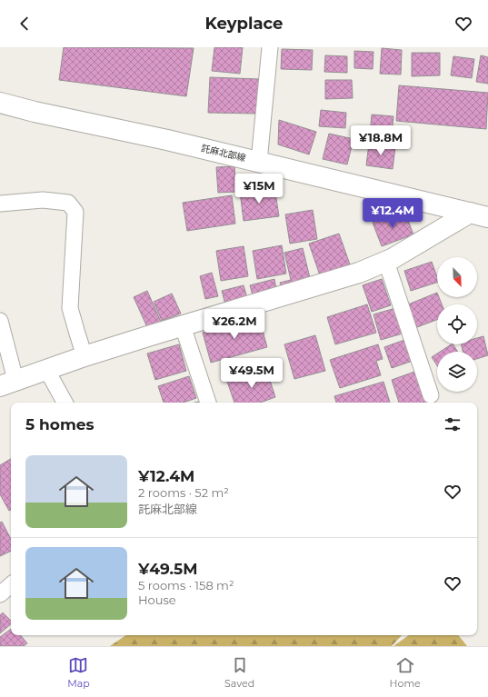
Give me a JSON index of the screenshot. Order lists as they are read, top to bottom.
{
  "streets": {
    "street": ["託麻北部線"]
  },
  "north": "bottom right",
  "page": {
    "header": "Keyplace",
    "price": [
      "¥18.8M",
      "¥15M",
      "¥12.4M",
      "¥26.2M",
      "¥49.5M"
    ],
    "heading": "5 homes",
    "list": [
      {
        "name": "¥12.4M",
        "note": "2 rooms · 52 m² · 託麻北部線"
      },
      {
        "name": "¥49.5M",
        "note": "5 rooms · 158 m² · House"
      }
    ],
    "tabs": ["Map", "Saved", "Home"]
  }
}
